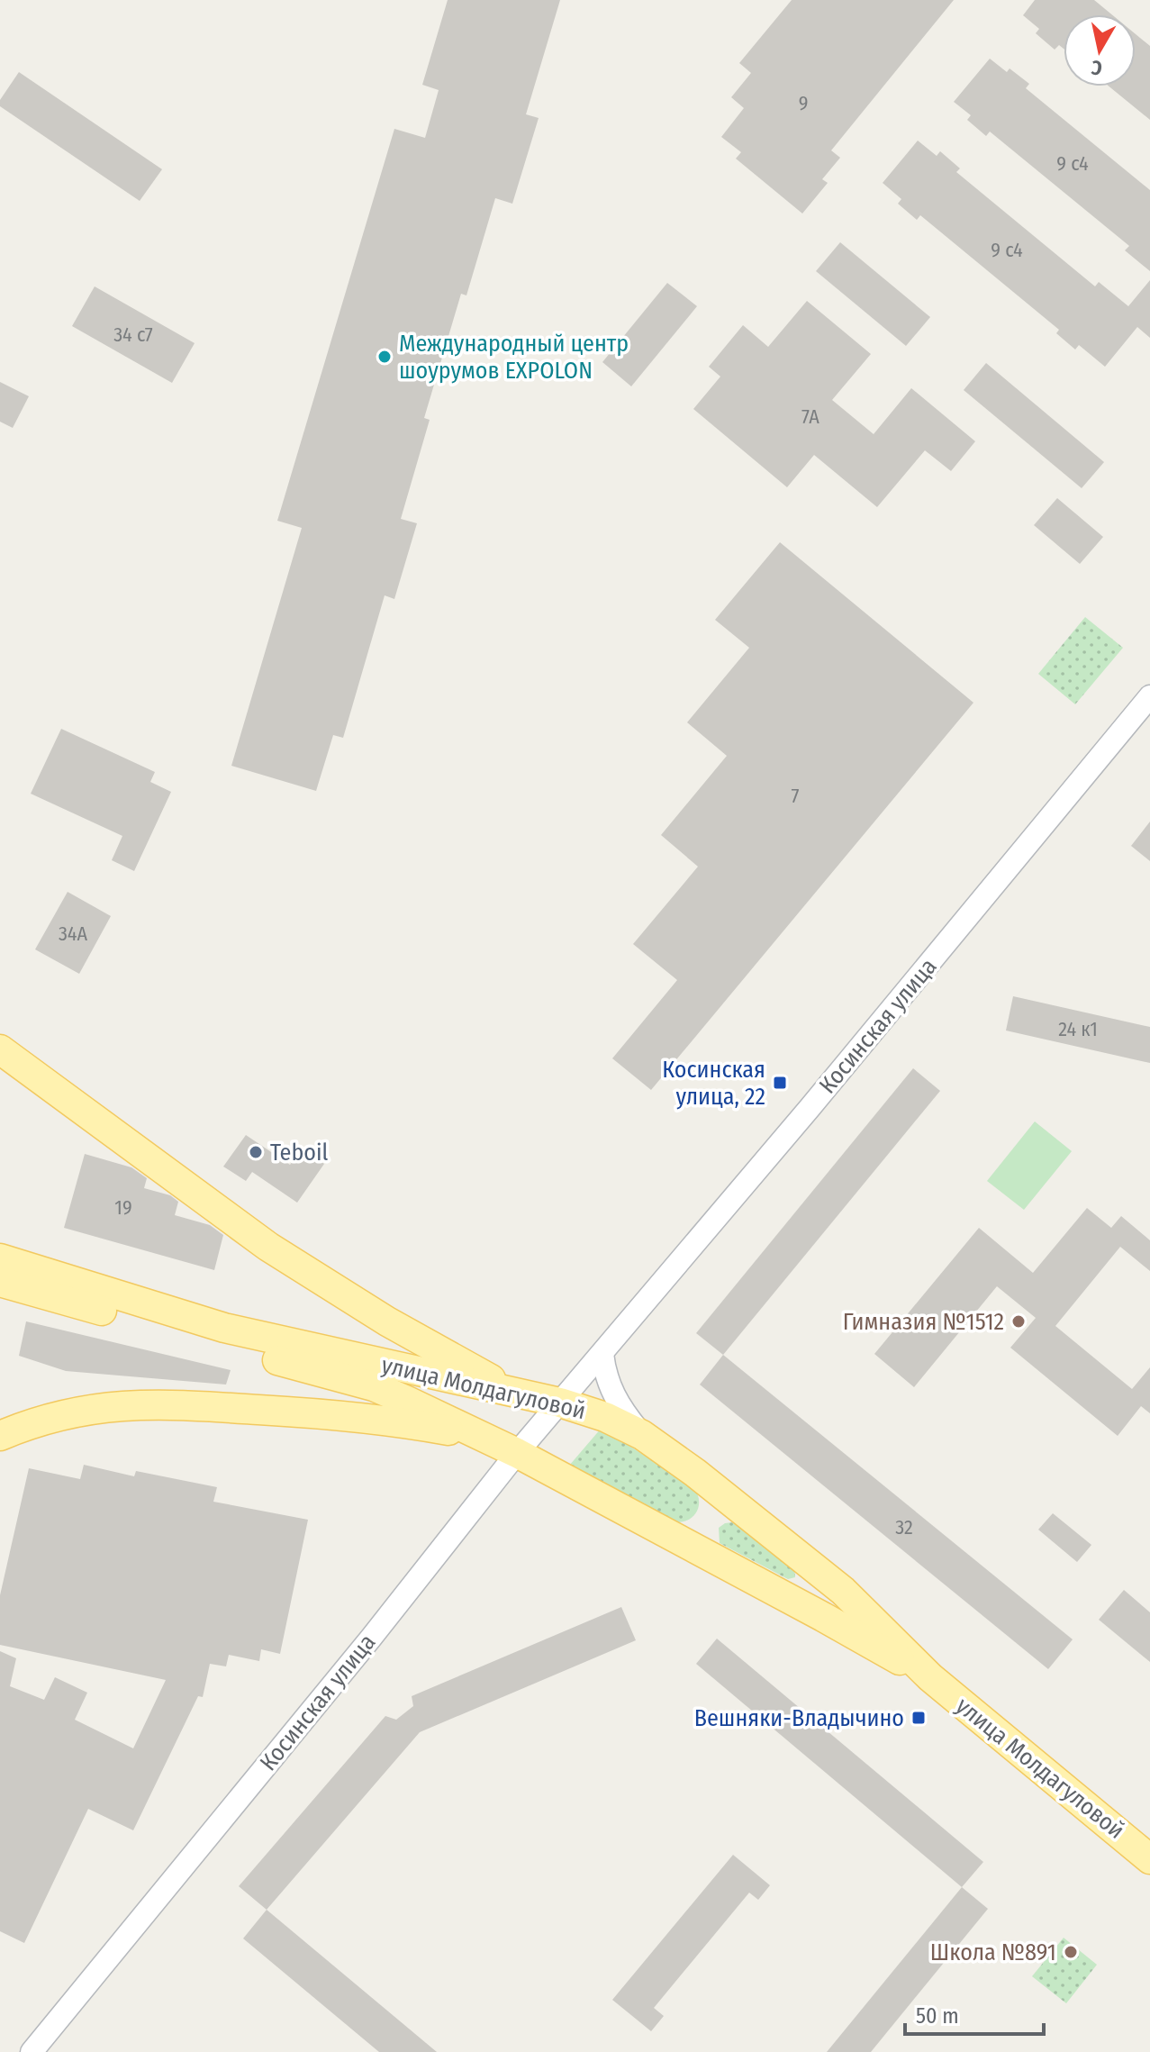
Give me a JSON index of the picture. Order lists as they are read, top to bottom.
{
  "streets": {
    "main road": ["улица Молдагуловой"],
    "street": ["Косинская улица"]
  },
  "crossings": [
    ["Косинская улица", "улица Молдагуловой"]
  ],
  "places": {
    "other": [
      "Международный центр шоурумов EXPOLON",
      "Teboil",
      "Гимназия №1512",
      "Школа №891"
    ],
    "transit": ["Косинская улица, 22", "Вешняки-Владычино"]
  },
  "house_numbers": [
    "9",
    "9 с4",
    "9 с4",
    "34 с7",
    "7А",
    "7",
    "34А",
    "24 к1",
    "19",
    "32"
  ],
  "scale_bar": "50 m",
  "north": "bottom"
}
